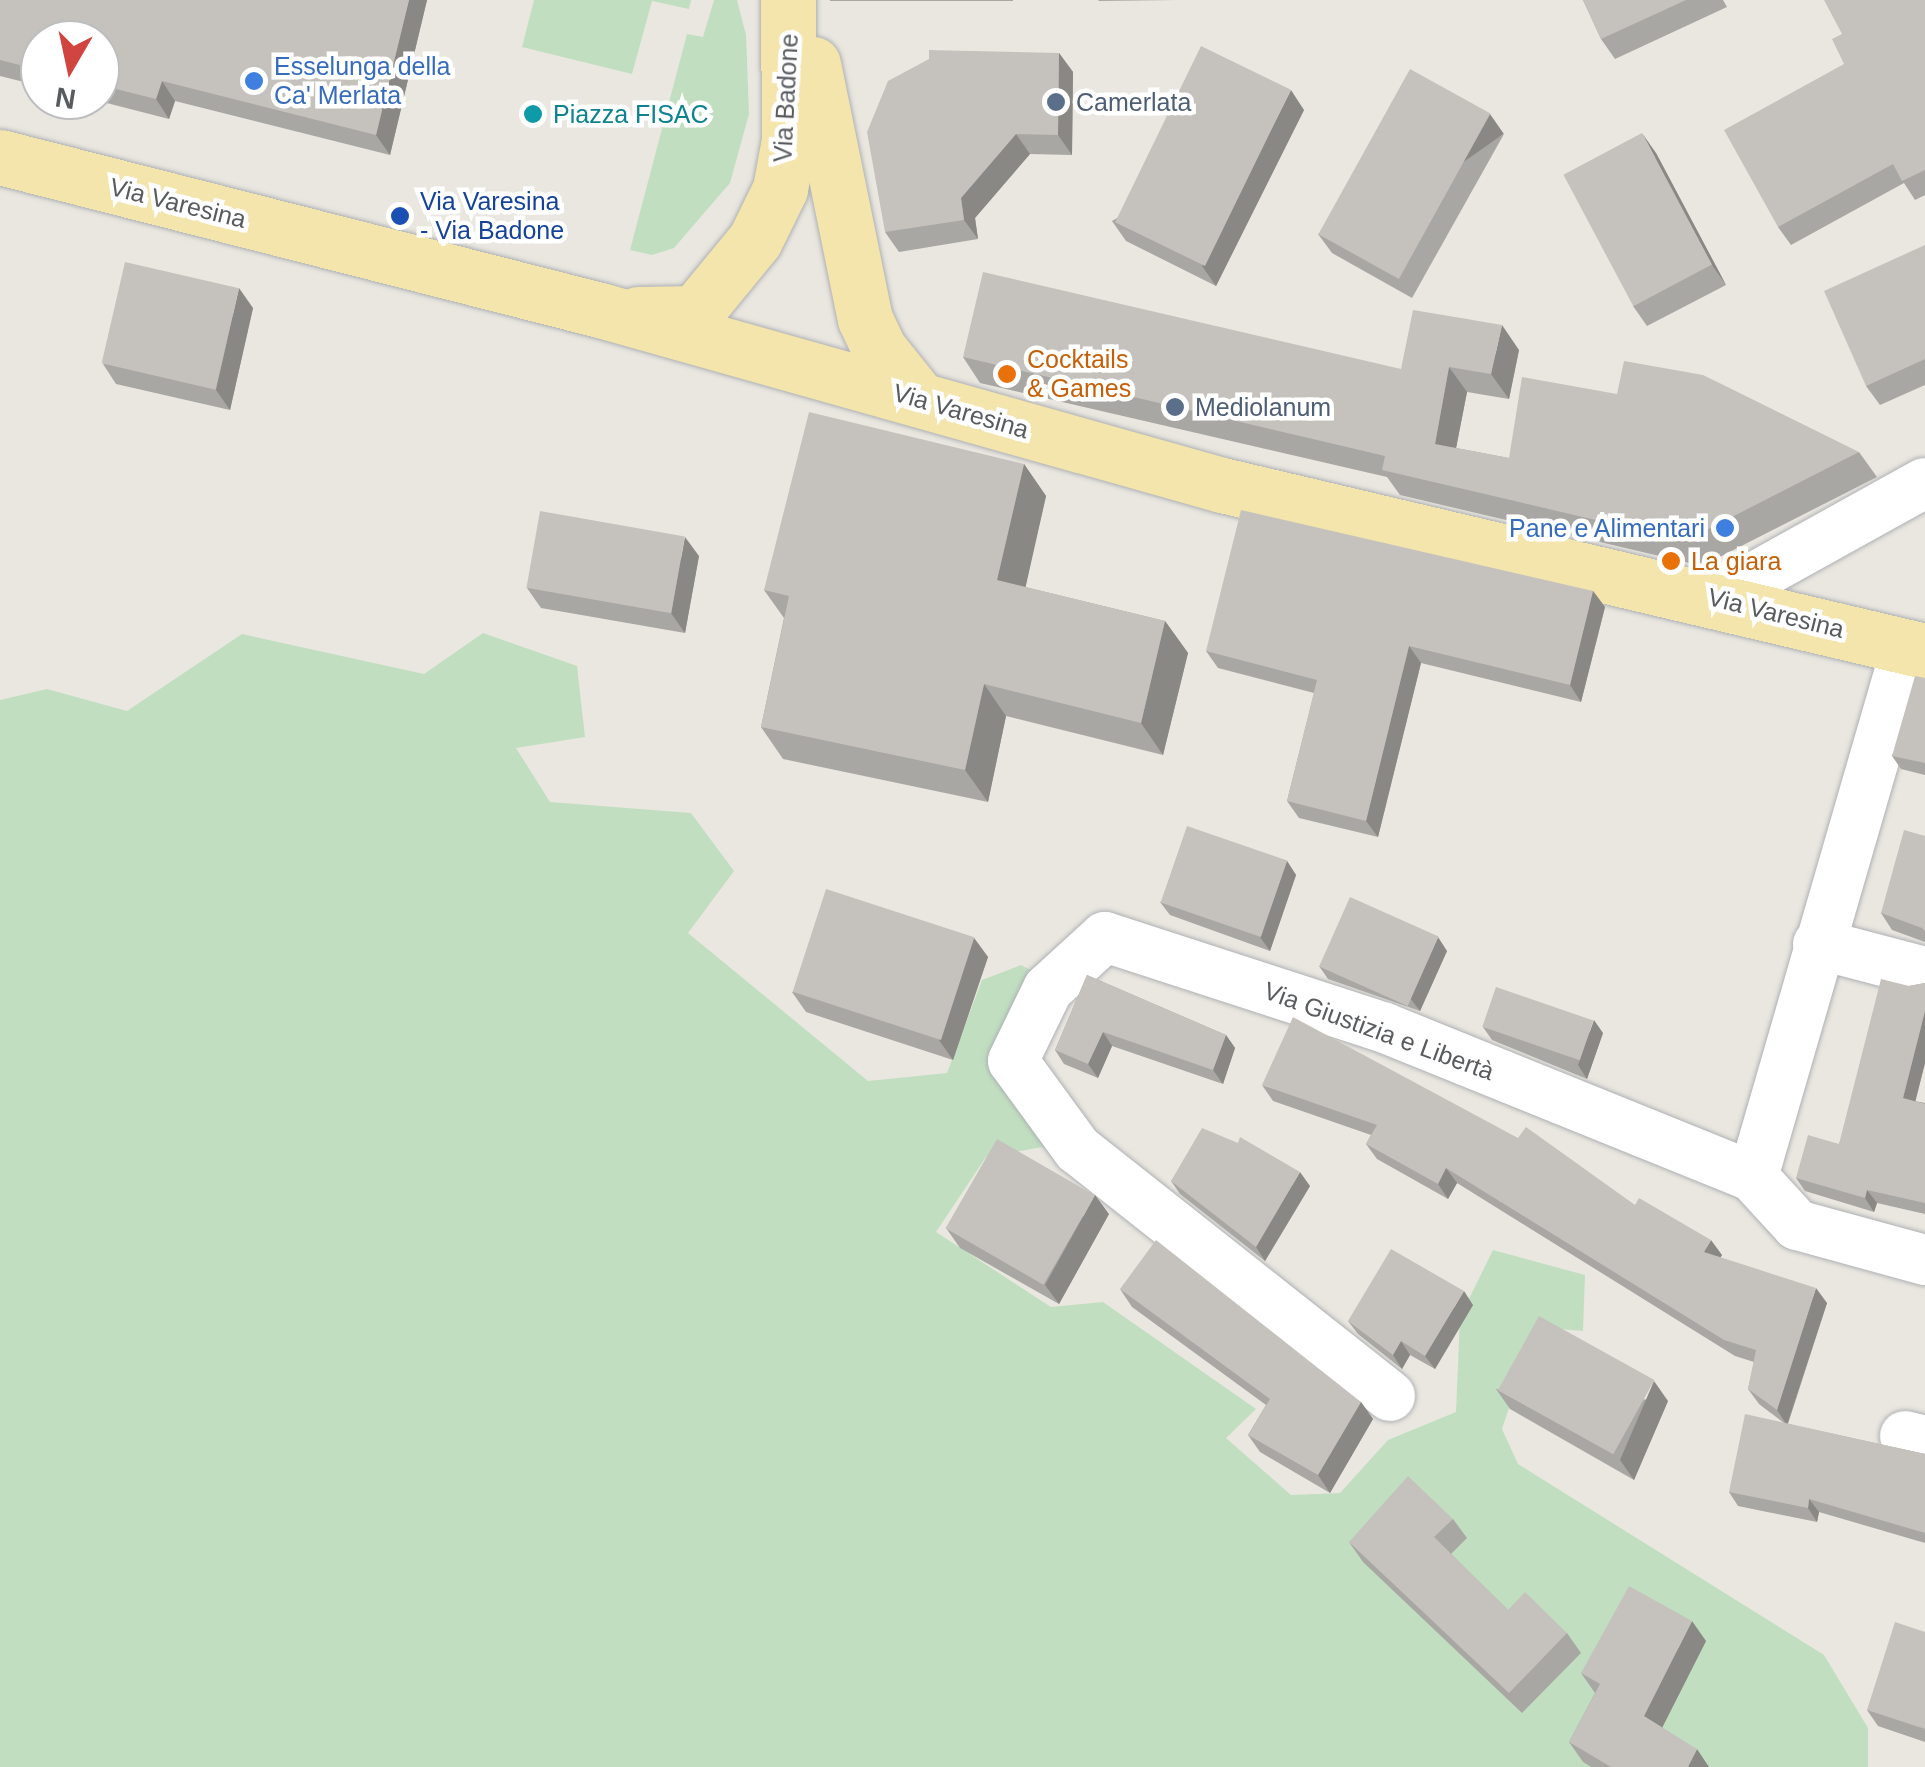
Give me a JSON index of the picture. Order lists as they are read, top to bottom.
{
  "streets": {
    "main road": ["Via Badone", "Via Varesina"],
    "street": ["Via Giustizia e Libertà"]
  },
  "crossings": [
    ["Via Badone", "Via Varesina"]
  ],
  "places": [
    "Esselunga della Ca' Merlata",
    "Camerlata",
    "Piazza FISAC",
    "Via Varesina - Via Badone",
    "Cocktails & Games",
    "Mediolanum",
    "Pane e Alimentari",
    "La giara"
  ],
  "north": "bottom"
}
